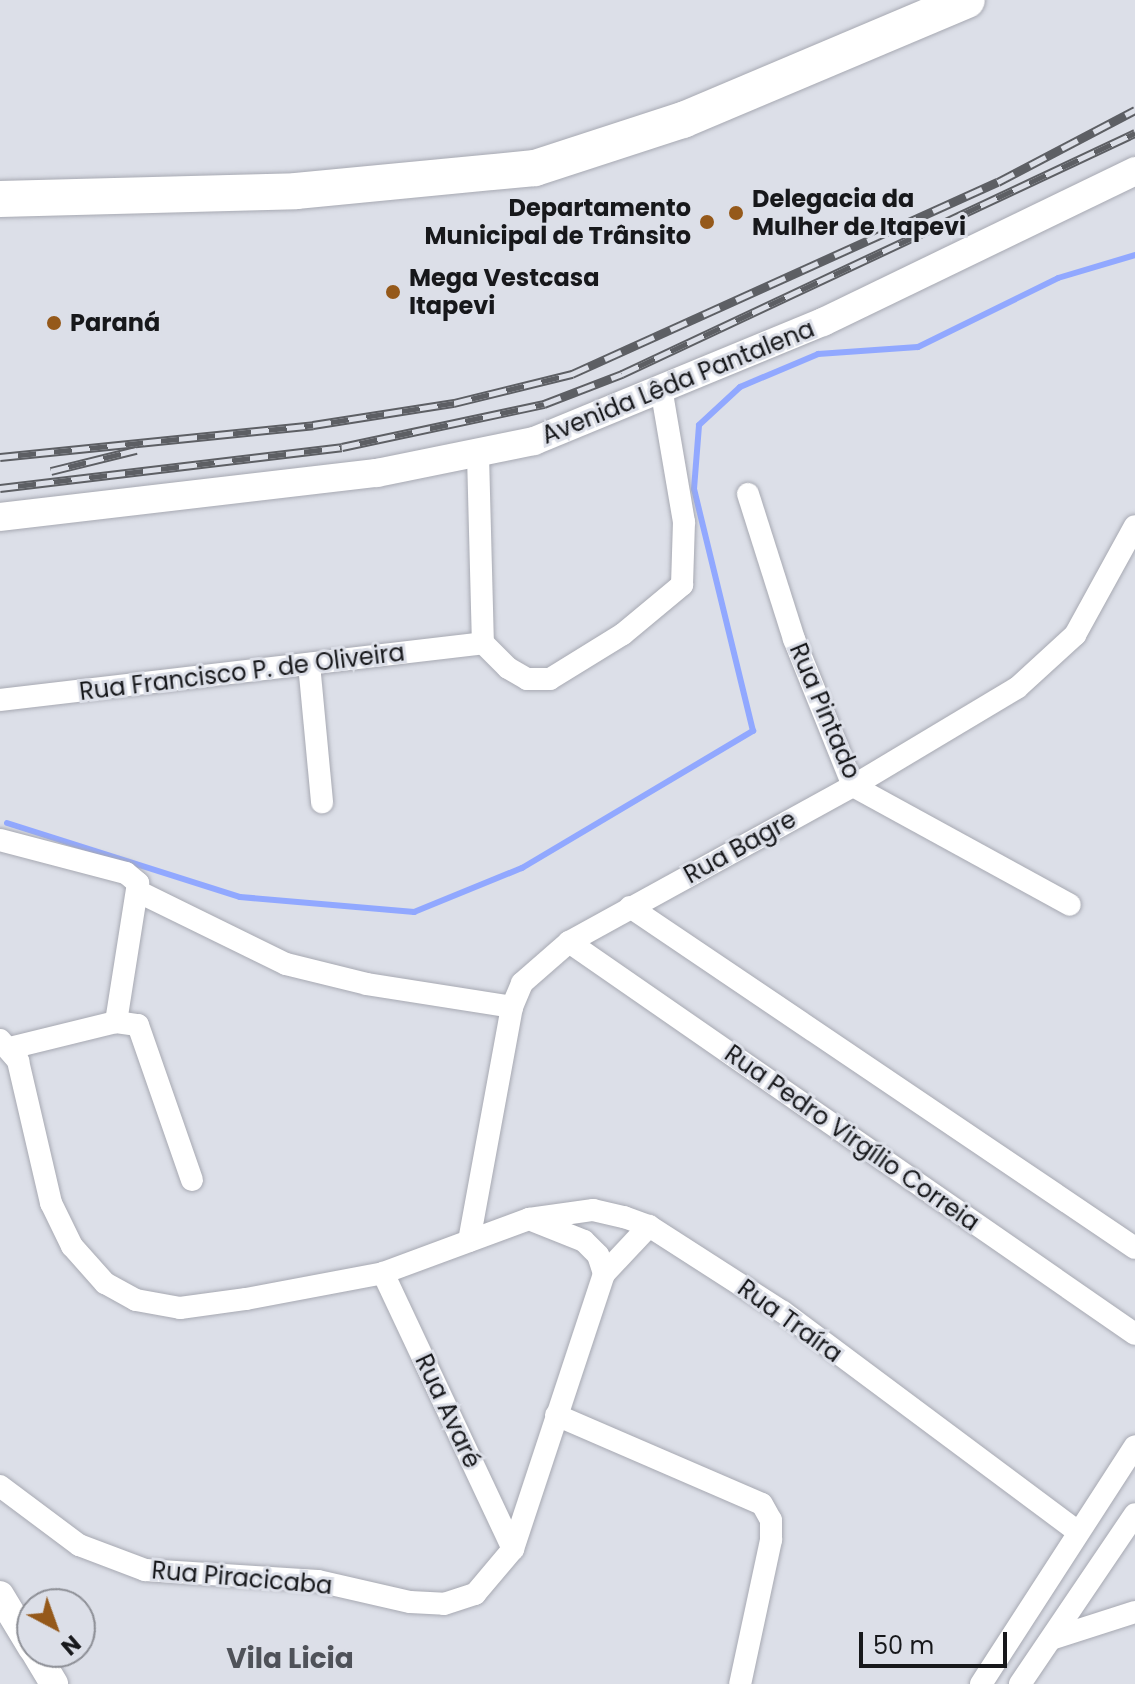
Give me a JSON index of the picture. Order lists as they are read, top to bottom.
{
  "streets": {
    "street": [
      "Avenida Lêda Pantalena",
      "Rua Francisco P. de Oliveira",
      "Rua Pintado",
      "Rua Bagre",
      "Rua Pedro Virgílio Correia",
      "Rua Traíra",
      "Rua Avaré",
      "Rua Piracicaba"
    ]
  },
  "crossings": [
    ["Rua Pintado", "Rua Bagre"],
    ["Rua Bagre", "Rua Pedro Virgílio Correia"],
    ["Rua Bagre", "Rua Traíra"],
    ["Rua Traíra", "Rua Avaré"],
    ["Rua Traíra", "Rua Piracicaba"],
    ["Rua Avaré", "Rua Piracicaba"]
  ],
  "districts": ["Vila Licia"],
  "places": [
    "Delegacia da Mulher de Itapevi",
    "Departamento Municipal de Trânsito",
    "Mega Vestcasa Itapevi",
    "Paraná"
  ],
  "scale_bar": "50 m",
  "north": "bottom right"
}
